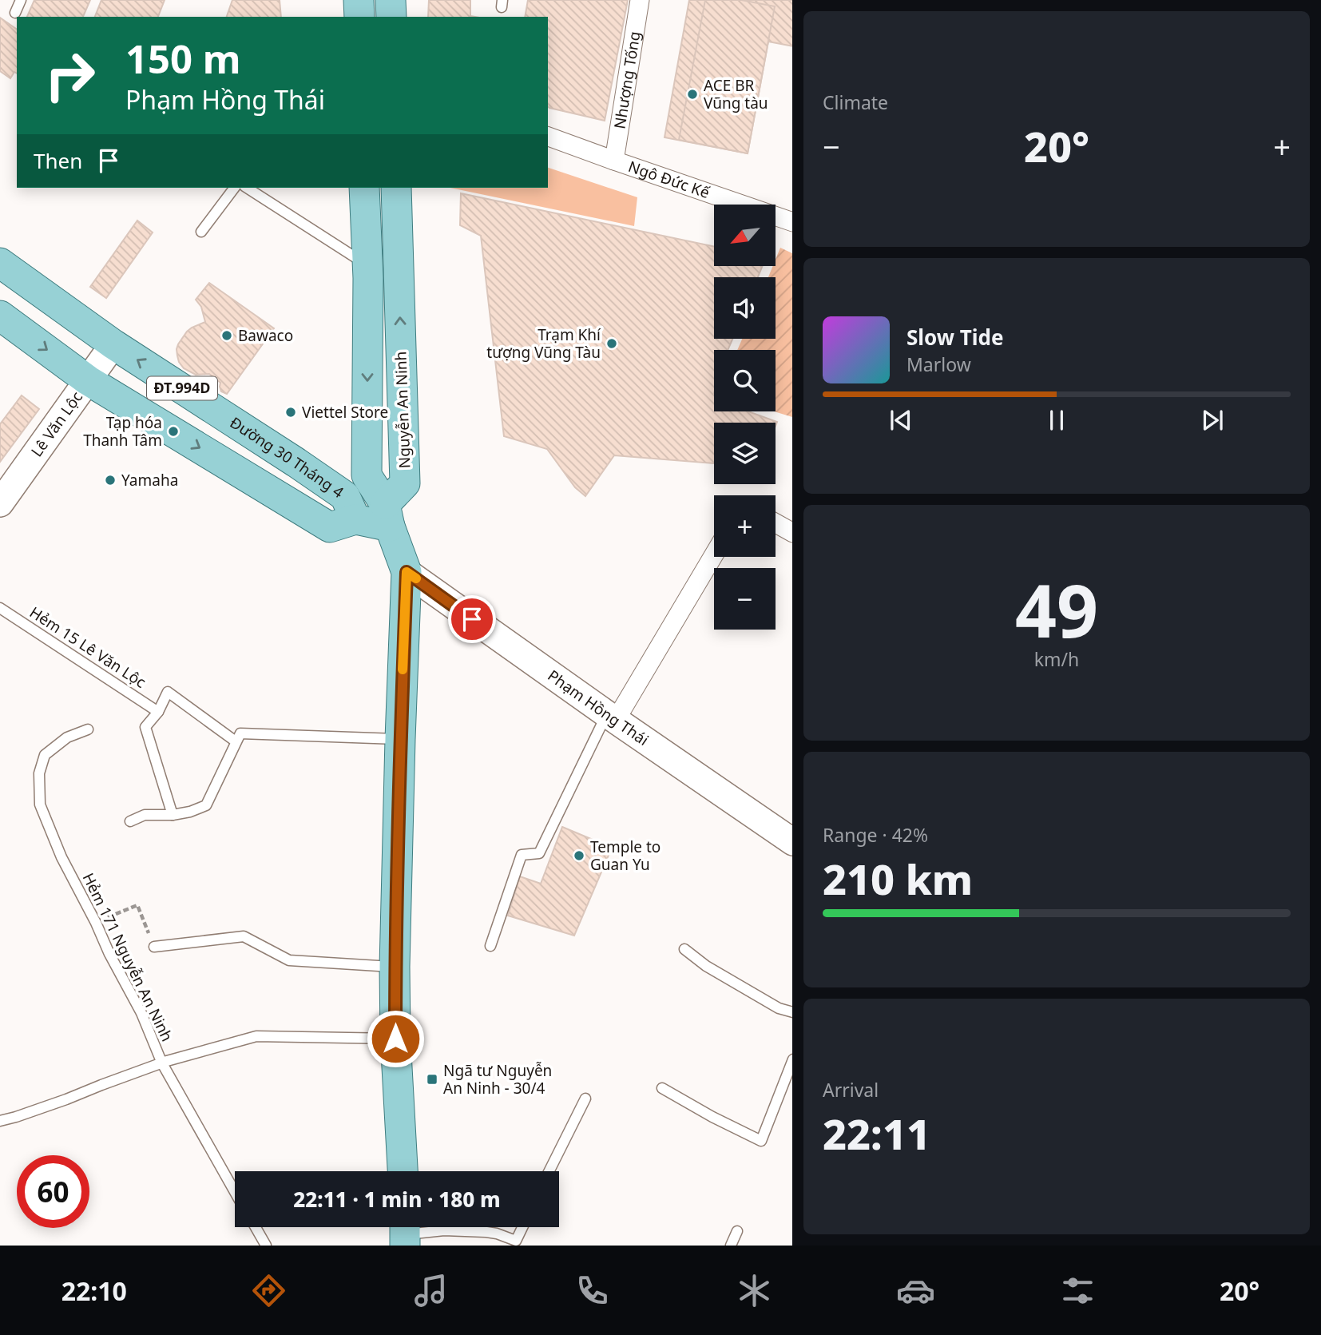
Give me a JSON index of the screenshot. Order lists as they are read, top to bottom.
{
  "streets": {
    "main road": [
      "ĐT.994D",
      "Nguyễn An Ninh",
      "Lê Văn Lộc",
      "Đường 30 Tháng 4",
      "Phạm Hồng Thái"
    ],
    "street": ["Nhượng Tống", "Ngô Đức Kế"],
    "lane": ["Hẻm 15 Lê Văn Lộc", "Hẻm 171 Nguyễn An Ninh"]
  },
  "crossings": [
    ["Nhượng Tống", "Ngô Đức Kế"],
    ["Lê Văn Lộc", "Đường 30 Tháng 4"]
  ],
  "places": {
    "other": [
      "ACE BR Vũng tàu",
      "Bawaco",
      "Trạm Khí tượng Vũng Tàu",
      "Viettel Store",
      "Tạp hóa Thanh Tâm",
      "Yamaha",
      "Temple to Guan Yu"
    ],
    "transit": ["Ngã tư Nguyễn An Ninh - 30/4"]
  },
  "north": "bottom left",
  "page": {
    "tile": [
      "Climate",
      ["49", "km/h"],
      ["Range · 42%", "210 km"],
      ["Arrival", "22:11"]
    ],
    "turn": ["150 m", "Phạm Hồng Thái"],
    "heat": ["−", "20°", "+"],
    "then": "Then",
    "map_buttons": ["+", "−"],
    "song": ["Slow Tide", "Marlow"],
    "limit": "60",
    "trip": "22:11 · 1 min · 180 m",
    "tabs": ["22:10", "20°"]
  }
}
